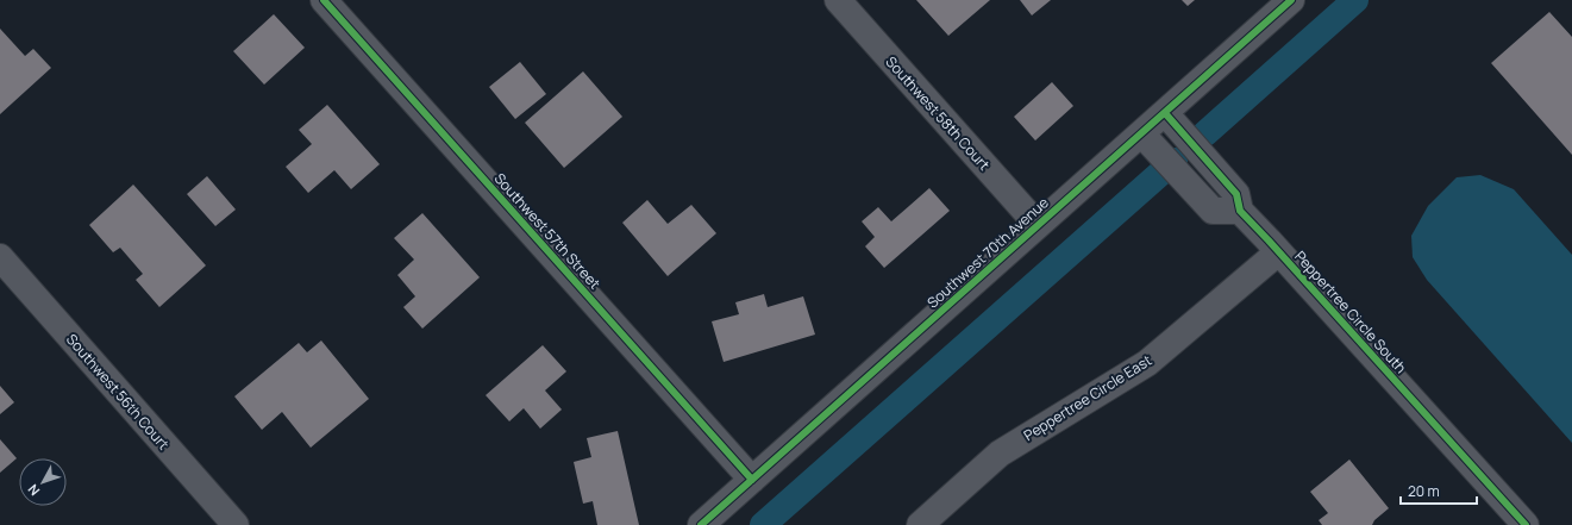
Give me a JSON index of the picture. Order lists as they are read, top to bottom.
{
  "streets": {
    "street": [
      "Southwest 58th Court",
      "Southwest 57th Street",
      "Southwest 70th Avenue",
      "Peppertree Circle South",
      "Southwest 56th Court",
      "Peppertree Circle East"
    ]
  },
  "crossings": [
    ["Southwest 58th Court", "Southwest 70th Avenue"],
    ["Southwest 57th Street", "Southwest 70th Avenue"],
    ["Southwest 70th Avenue", "Peppertree Circle South"],
    ["Peppertree Circle South", "Peppertree Circle East"]
  ],
  "scale_bar": "20 m",
  "north": "bottom left"
}
